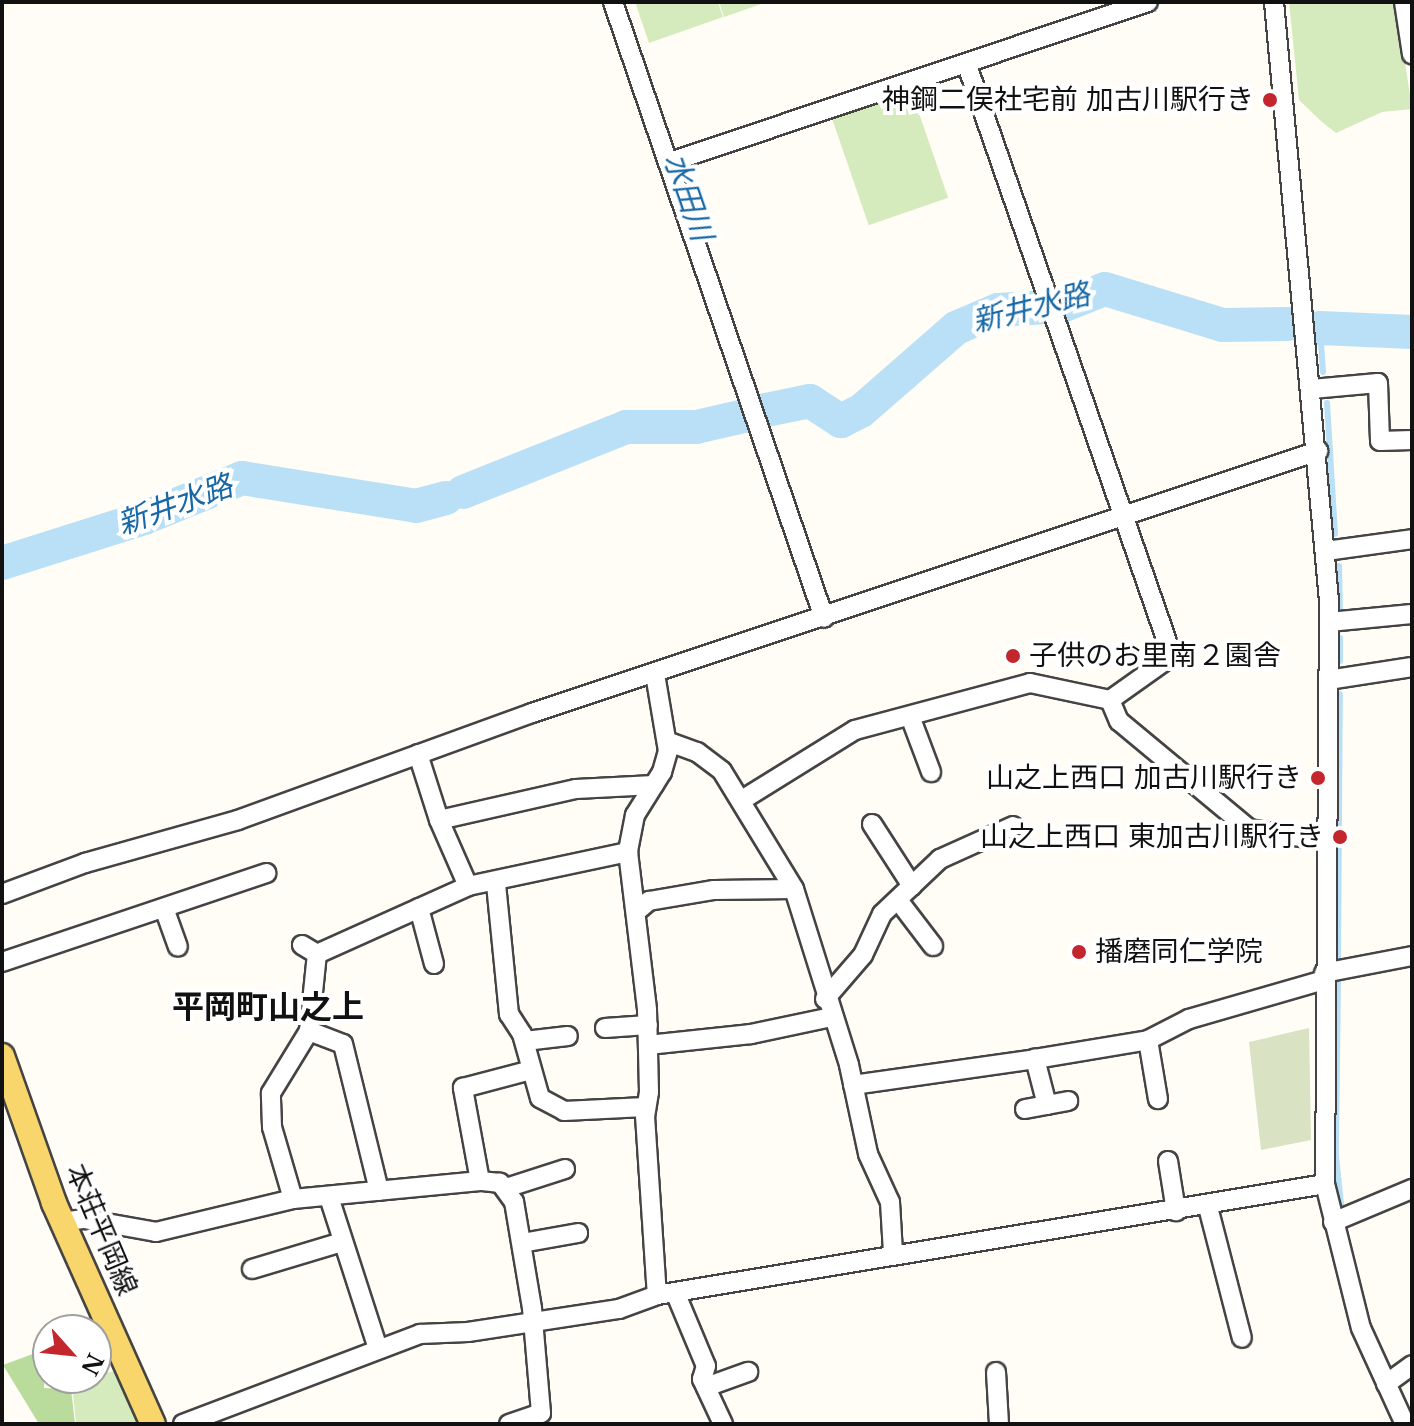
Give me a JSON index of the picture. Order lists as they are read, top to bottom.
{
  "streets": {
    "main road": ["本荘平岡線"]
  },
  "districts": ["平岡町山之上"],
  "water": ["水田川", "新井水路"],
  "places": [
    "神鋼二俣社宅前 加古川駅行き",
    "子供のお里南２園舎",
    "山之上西口 加古川駅行き",
    "山之上西口 東加古川駅行き",
    "播磨同仁学院"
  ],
  "north": "bottom right"
}
